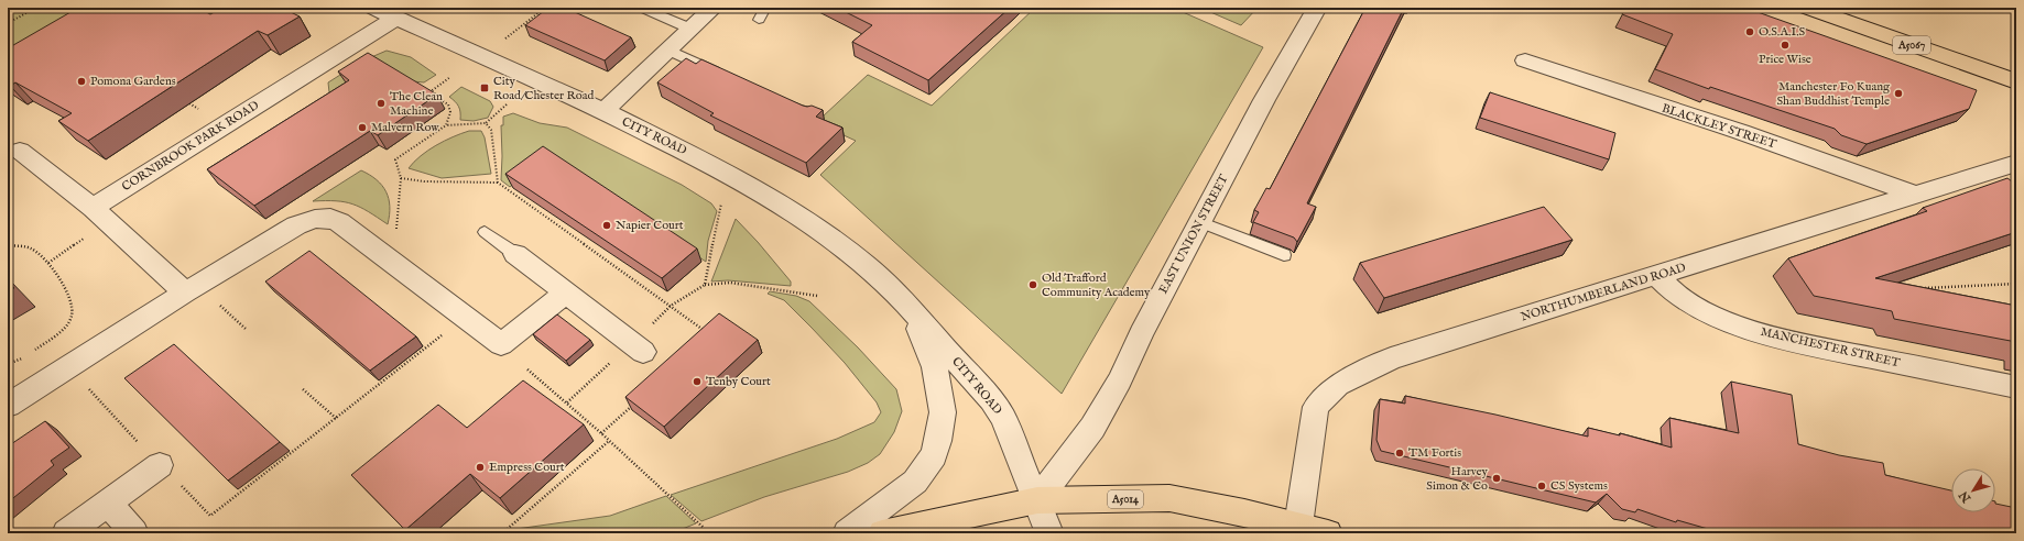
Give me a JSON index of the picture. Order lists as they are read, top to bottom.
{
  "streets": {
    "main road": ["A5067", "A5014"],
    "street": [
      "BLACKLEY STREET",
      "CITY ROAD",
      "CORNBROOK PARK ROAD",
      "EAST UNION STREET",
      "NORTHUMBERLAND ROAD",
      "MANCHESTER STREET"
    ]
  },
  "crossings": [
    ["BLACKLEY STREET", "NORTHUMBERLAND ROAD"],
    ["CITY ROAD", "CORNBROOK PARK ROAD"],
    ["CITY ROAD", "EAST UNION STREET"],
    ["CITY ROAD", "A5014"],
    ["EAST UNION STREET", "A5014"],
    ["NORTHUMBERLAND ROAD", "MANCHESTER STREET"],
    ["NORTHUMBERLAND ROAD", "A5014"]
  ],
  "places": {
    "other": [
      "O.S.A.I.S",
      "Price Wise",
      "Pomona Gardens",
      "Manchester Fo Kuang Shan Buddhist Temple",
      "The Clean Machine",
      "Malvern Row",
      "Napier Court",
      "Old Trafford Community Academy",
      "Tenby Court",
      "TM Fortis",
      "Empress Court",
      "Harvey Simon & Co",
      "CS Systems"
    ],
    "transit": ["City Road/Chester Road"]
  },
  "north": "bottom left"
}
